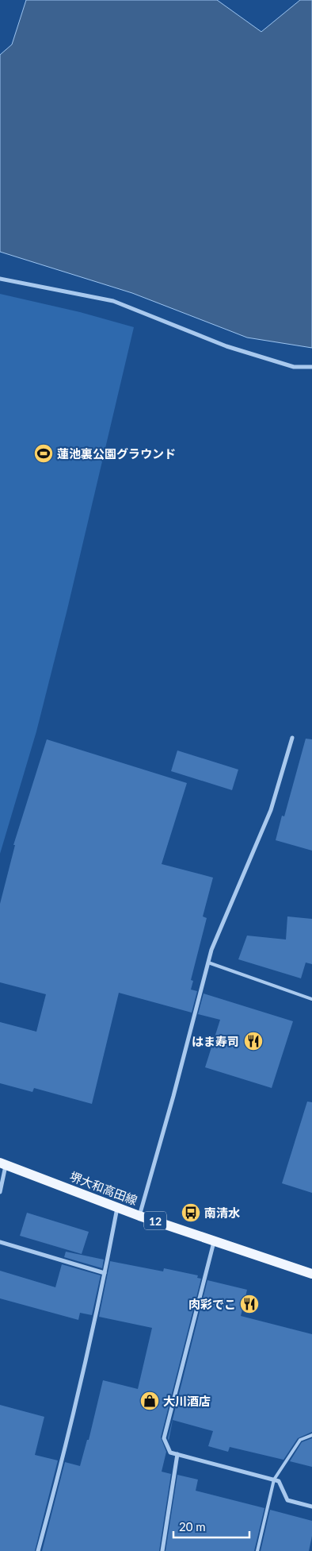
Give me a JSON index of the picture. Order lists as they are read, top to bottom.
{
  "streets": {
    "main road": ["堺大和高田線", "12"]
  },
  "places": {
    "sports": ["蓮池裏公園グラウンド"],
    "restaurant": ["はま寿司", "肉彩でこ"],
    "bus stop": ["南清水"],
    "shop": ["大川酒店"]
  },
  "scale_bar": "20 m"
}
